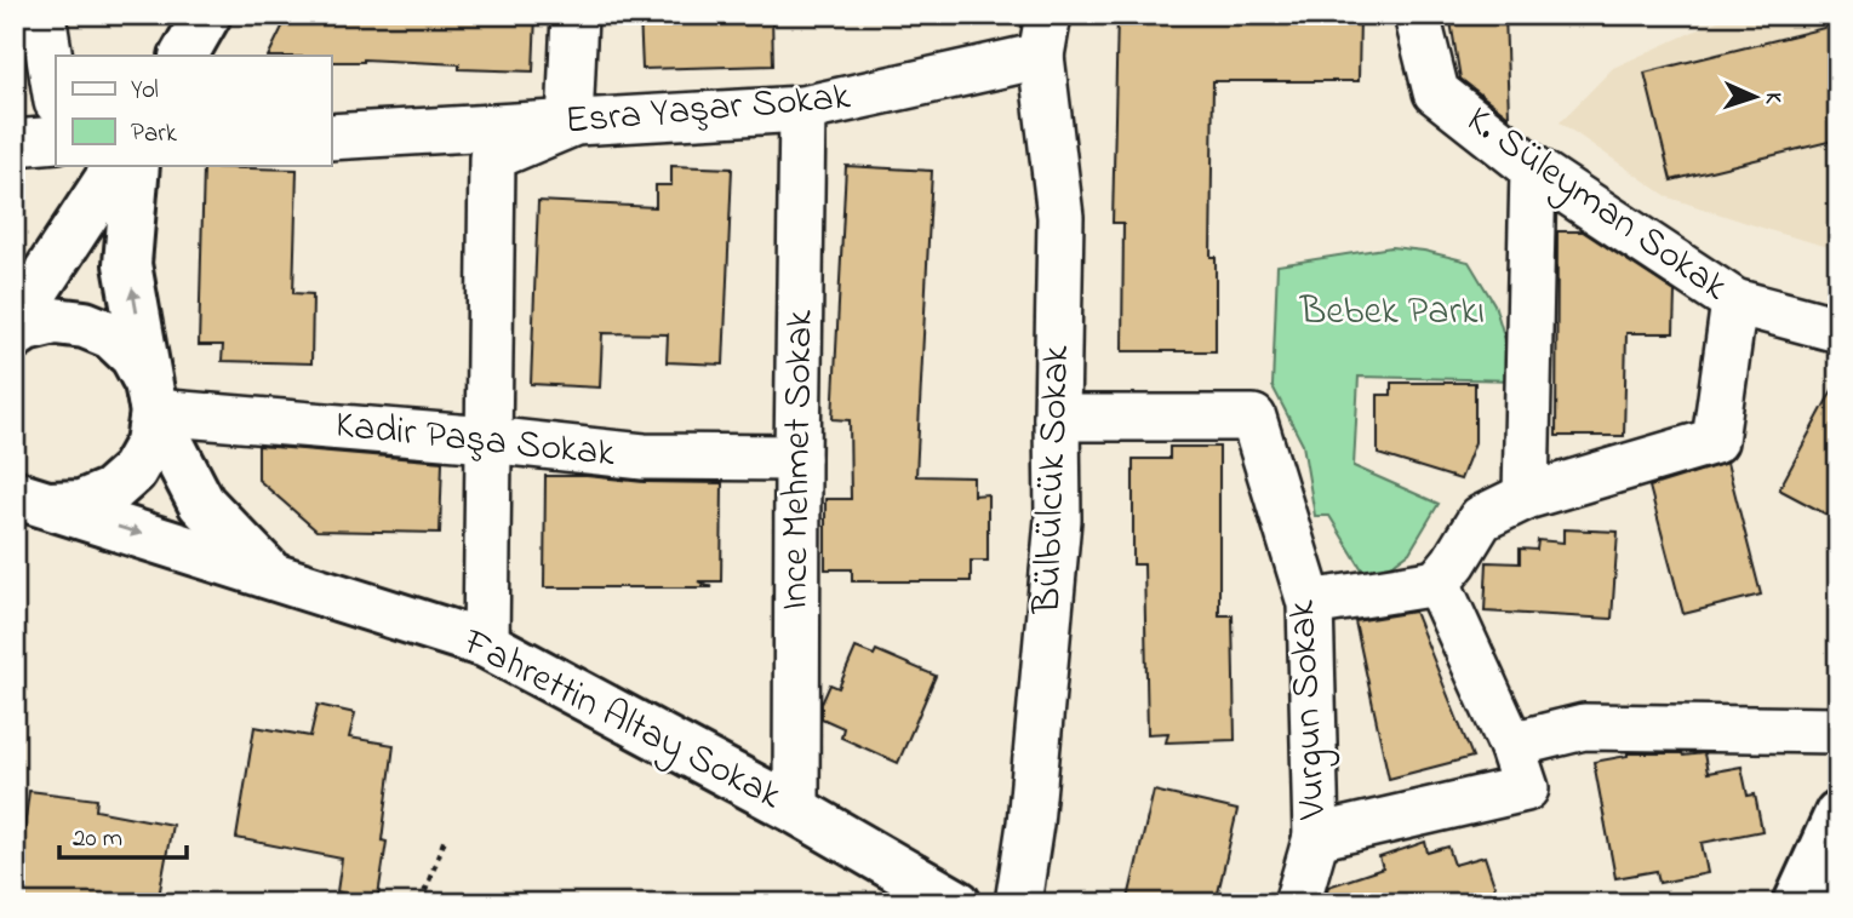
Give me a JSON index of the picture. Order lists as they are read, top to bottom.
{
  "streets": {
    "street": [
      "Esra Yaşar Sokak",
      "K. Süleyman Sokak",
      "Kadir Paşa Sokak",
      "Ince Mehmet Sokak",
      "Bülbülcük Sokak",
      "Vurgun Sokak",
      "Fahrettin Altay Sokak"
    ]
  },
  "crossings": [
    ["Esra Yaşar Sokak", "Ince Mehmet Sokak"],
    ["Esra Yaşar Sokak", "Bülbülcük Sokak"],
    ["Kadir Paşa Sokak", "Ince Mehmet Sokak"],
    ["Ince Mehmet Sokak", "Fahrettin Altay Sokak"],
    ["Bülbülcük Sokak", "Vurgun Sokak"]
  ],
  "parks": ["Bebek Parkı"],
  "legend": ["Yol", "Park"],
  "scale_bar": "20 m",
  "north": "right"
}
